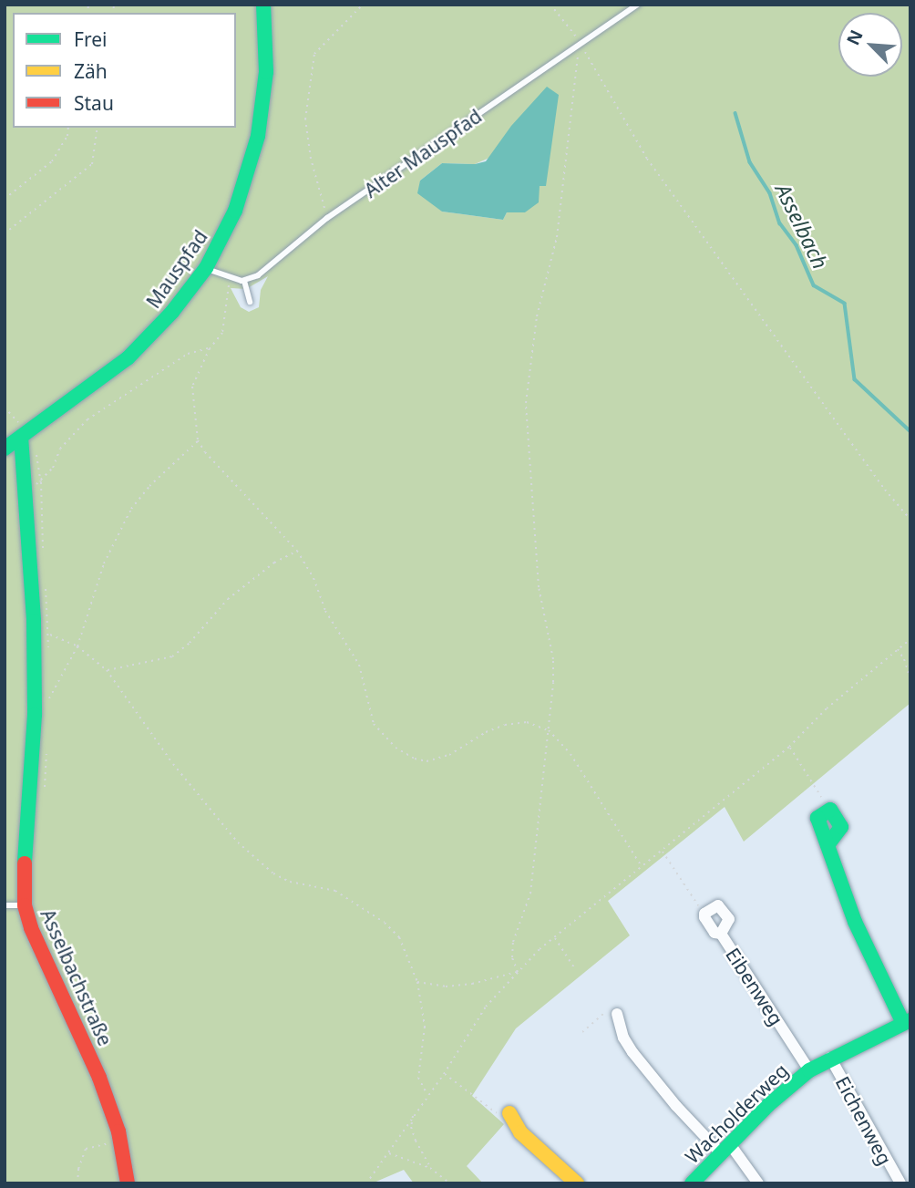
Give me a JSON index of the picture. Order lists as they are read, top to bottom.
{
  "streets": {
    "street": [
      "Mauspfad",
      "Asselbachstraße",
      "Eibenweg",
      "Wacholderweg",
      "Eichenweg"
    ],
    "lane": ["Alter Mauspfad"]
  },
  "crossings": [
    ["Mauspfad", "Asselbachstraße"],
    ["Eibenweg", "Wacholderweg"],
    ["Wacholderweg", "Eichenweg"]
  ],
  "water": ["Asselbach"],
  "legend": ["Frei", "Zäh", "Stau"],
  "north": "top left"
}
